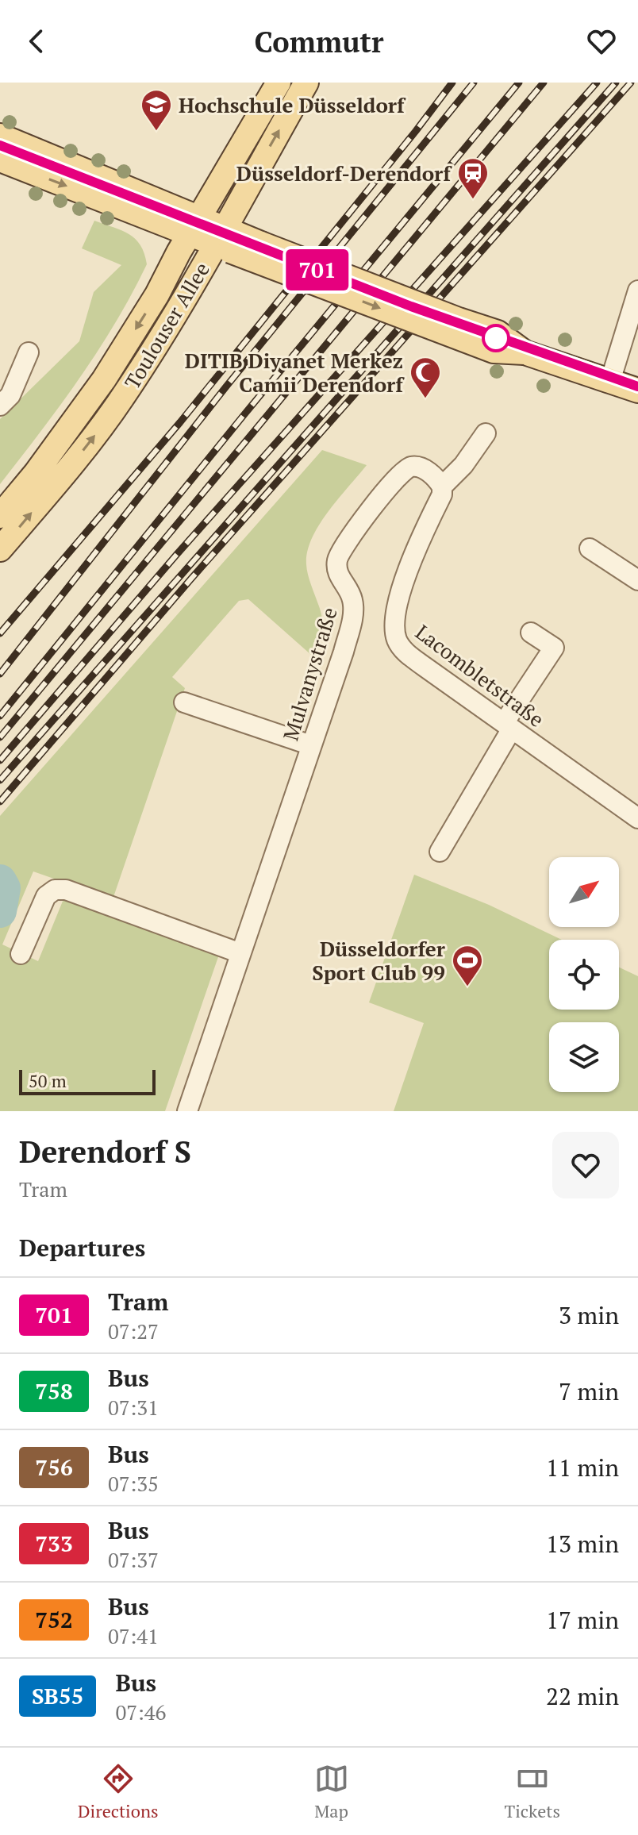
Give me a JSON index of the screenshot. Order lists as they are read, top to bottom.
{
  "streets": {
    "main road": ["Toulouser Allee"],
    "street": ["Mulvanystraße", "Lacombletstraße"]
  },
  "crossings": [
    ["Mulvanystraße", "Lacombletstraße"]
  ],
  "places": {
    "school or university": ["Hochschule Düsseldorf"],
    "station": ["Düsseldorf-Derendorf"],
    "mosque": ["DITIB Diyanet Merkez Camii Derendorf"],
    "sports": ["Düsseldorfer Sport Club 99"]
  },
  "lines": ["tram line 701"],
  "scale_bar": "50 m",
  "north": "top right",
  "page": {
    "header": "Commutr",
    "on_map": "701",
    "scale": "50 m",
    "heading": [
      ["Derendorf S", "Tram"],
      "Departures"
    ],
    "list": [
      {
        "mark": "701",
        "name": "Tram",
        "note": "07:27",
        "value": "3 min"
      },
      {
        "mark": "758",
        "name": "Bus",
        "note": "07:31",
        "value": "7 min"
      },
      {
        "mark": "756",
        "name": "Bus",
        "note": "07:35",
        "value": "11 min"
      },
      {
        "mark": "733",
        "name": "Bus",
        "note": "07:37",
        "value": "13 min"
      },
      {
        "mark": "752",
        "name": "Bus",
        "note": "07:41",
        "value": "17 min"
      },
      {
        "mark": "SB55",
        "name": "Bus",
        "note": "07:46",
        "value": "22 min"
      }
    ],
    "tabs": ["Directions", "Map", "Tickets"]
  }
}
